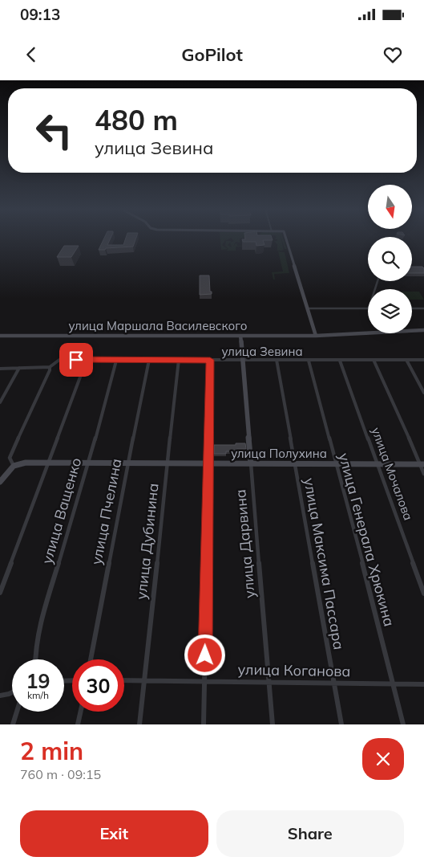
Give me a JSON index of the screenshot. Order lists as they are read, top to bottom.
{
  "streets": {
    "main road": ["улица Маршала Василевского", "улица Полухина", "улица Дарвина"],
    "street": [
      "улица Зевина",
      "улица Мочалова",
      "улица Ващенко",
      "улица Пчелина",
      "улица Генерала Хрюкина",
      "улица Дубинина",
      "улица Максима Пассара",
      "улица Коганова"
    ]
  },
  "crossings": [
    ["улица Маршала Василевского", "улица Дарвина"],
    ["улица Зевина", "улица Мочалова"],
    ["улица Зевина", "улица Ващенко"],
    ["улица Зевина", "улица Пчелина"],
    ["улица Зевина", "улица Генерала Хрюкина"],
    ["улица Зевина", "улица Дубинина"],
    ["улица Зевина", "улица Дарвина"],
    ["улица Зевина", "улица Максима Пассара"],
    ["улица Полухина", "улица Мочалова"],
    ["улица Полухина", "улица Ващенко"],
    ["улица Полухина", "улица Пчелина"],
    ["улица Полухина", "улица Генерала Хрюкина"],
    ["улица Полухина", "улица Дубинина"],
    ["улица Полухина", "улица Дарвина"],
    ["улица Полухина", "улица Максима Пассара"],
    ["улица Генерала Хрюкина", "улица Коганова"],
    ["улица Дубинина", "улица Коганова"],
    ["улица Дарвина", "улица Коганова"],
    ["улица Максима Пассара", "улица Коганова"]
  ],
  "north": "bottom",
  "page": {
    "status": "09:13",
    "header": "GoPilot",
    "turn": ["480 m", "улица Зевина"],
    "speed": "19 km/h",
    "limit": "30",
    "heading": ["2 min", "760 m · 09:15"],
    "buttons": ["Exit", "Share"]
  }
}
